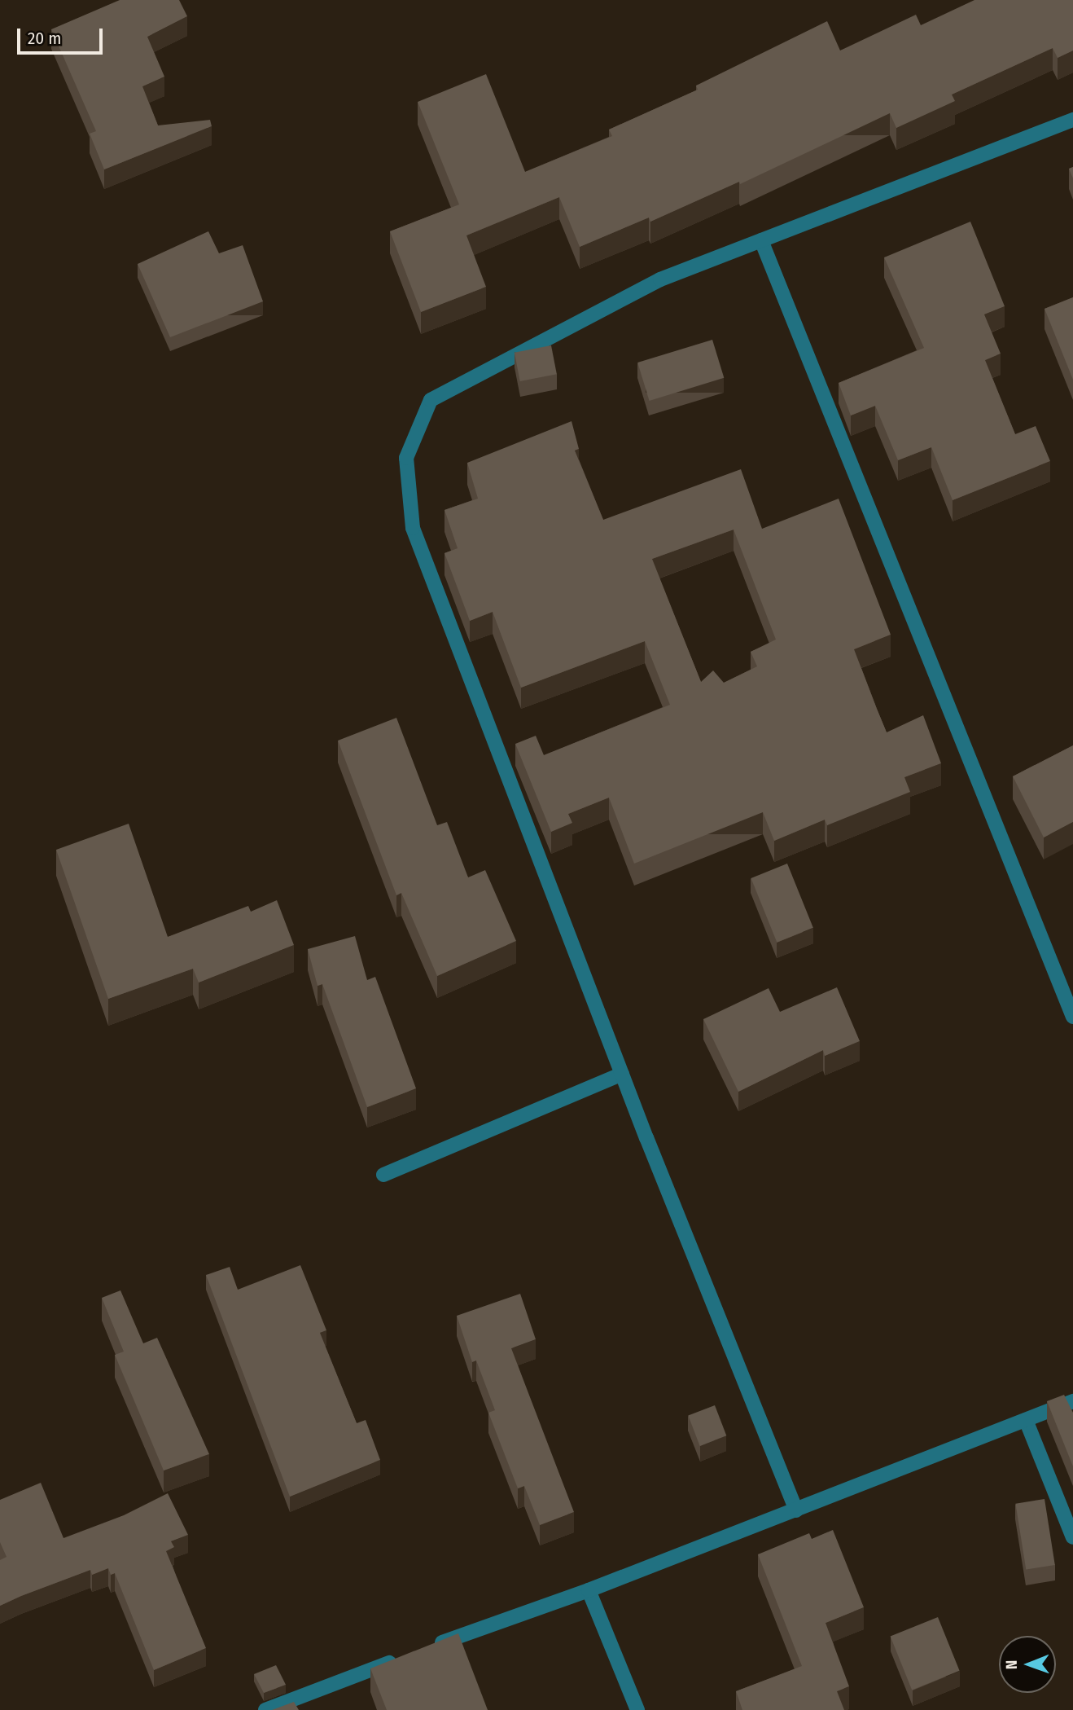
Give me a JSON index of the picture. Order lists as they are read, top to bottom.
{
  "scale_bar": "20 m",
  "north": "left"
}
